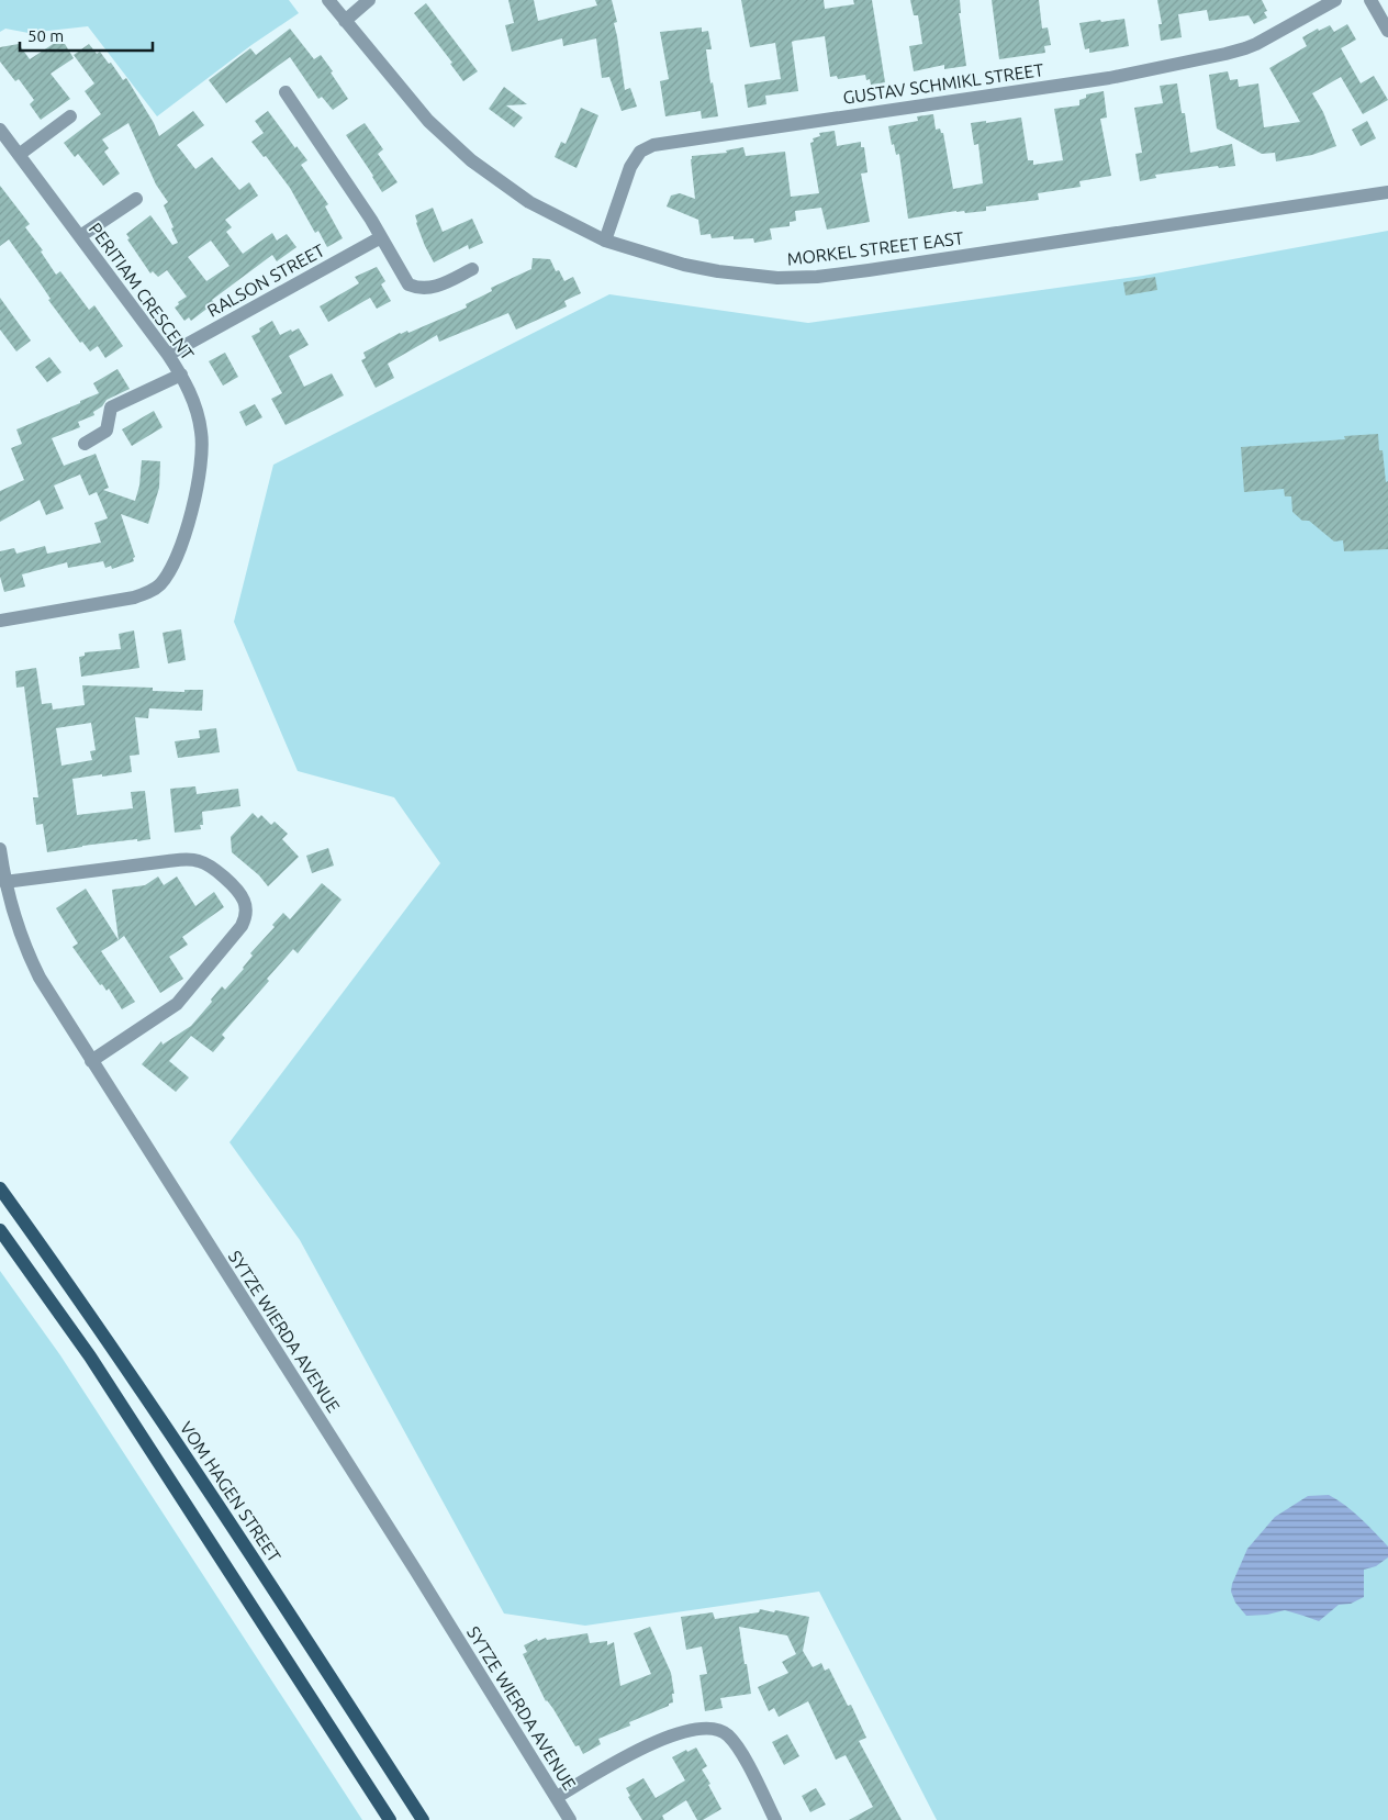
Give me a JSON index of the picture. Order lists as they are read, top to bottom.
{
  "streets": {
    "main road": ["VOM HAGEN STREET"],
    "street": [
      "GUSTAV SCHMIKL STREET",
      "MORKEL STREET EAST",
      "RALSON STREET",
      "PERITIAM CRESCENT",
      "SYTZE WIERDA AVENUE"
    ]
  },
  "crossings": [
    ["GUSTAV SCHMIKL STREET", "MORKEL STREET EAST"],
    ["RALSON STREET", "PERITIAM CRESCENT"]
  ],
  "scale_bar": "50 m"
}
